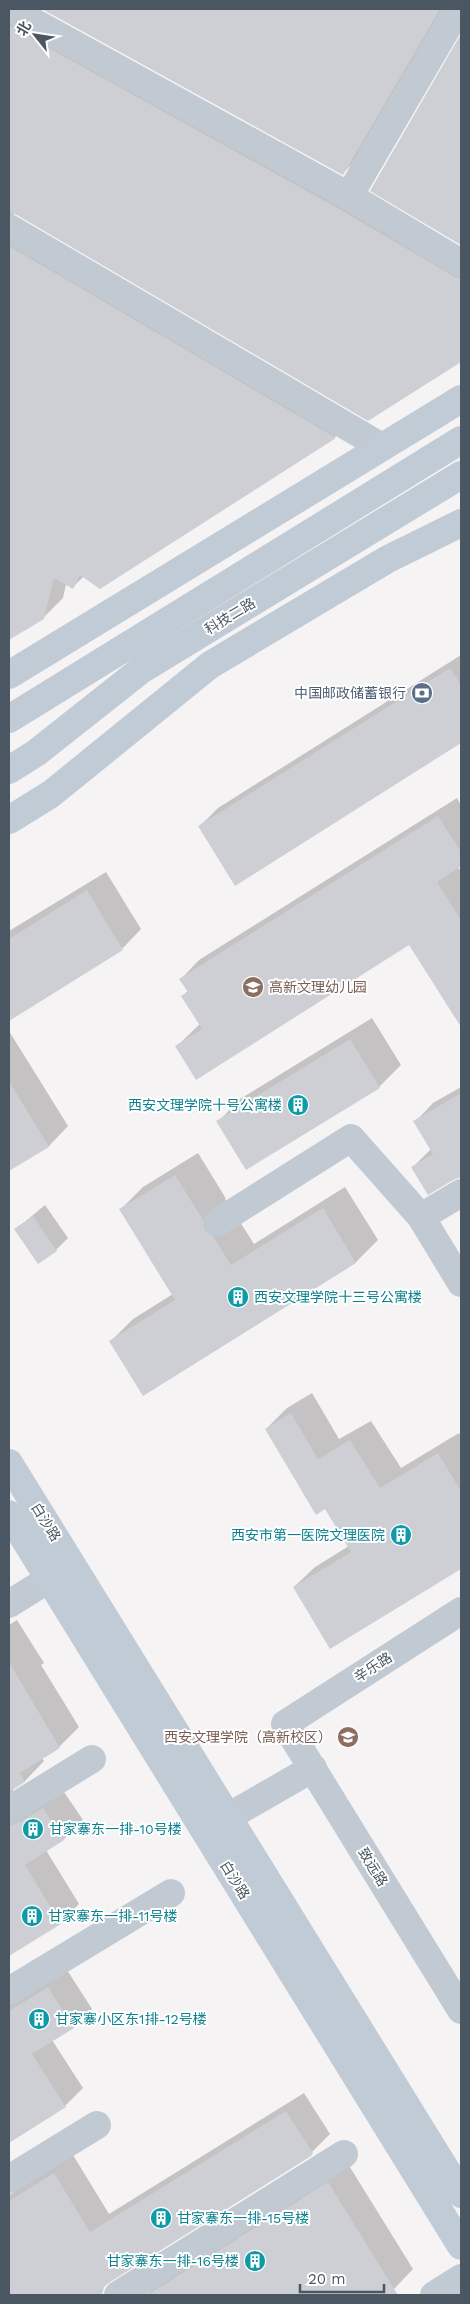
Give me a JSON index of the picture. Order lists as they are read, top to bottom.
{
  "streets": {
    "street": [
      "科技二路",
      "白沙路",
      "辛乐路",
      "致远路"
    ]
  },
  "crossings": [
    ["辛乐路", "致远路"]
  ],
  "places": {
    "bank": ["中国邮政储蓄银行"],
    "school or university": ["高新文理幼儿园", "西安文理学院（高新校区）"],
    "building": [
      "西安文理学院十号公寓楼",
      "西安文理学院十三号公寓楼",
      "西安市第一医院文理医院",
      "甘家寨东一排-10号楼",
      "甘家寨东一排-11号楼",
      "甘家寨小区东1排-12号楼",
      "甘家寨东一排-15号楼",
      "甘家寨东一排-16号楼"
    ]
  },
  "scale_bar": "20 m",
  "north": "top left"
}
